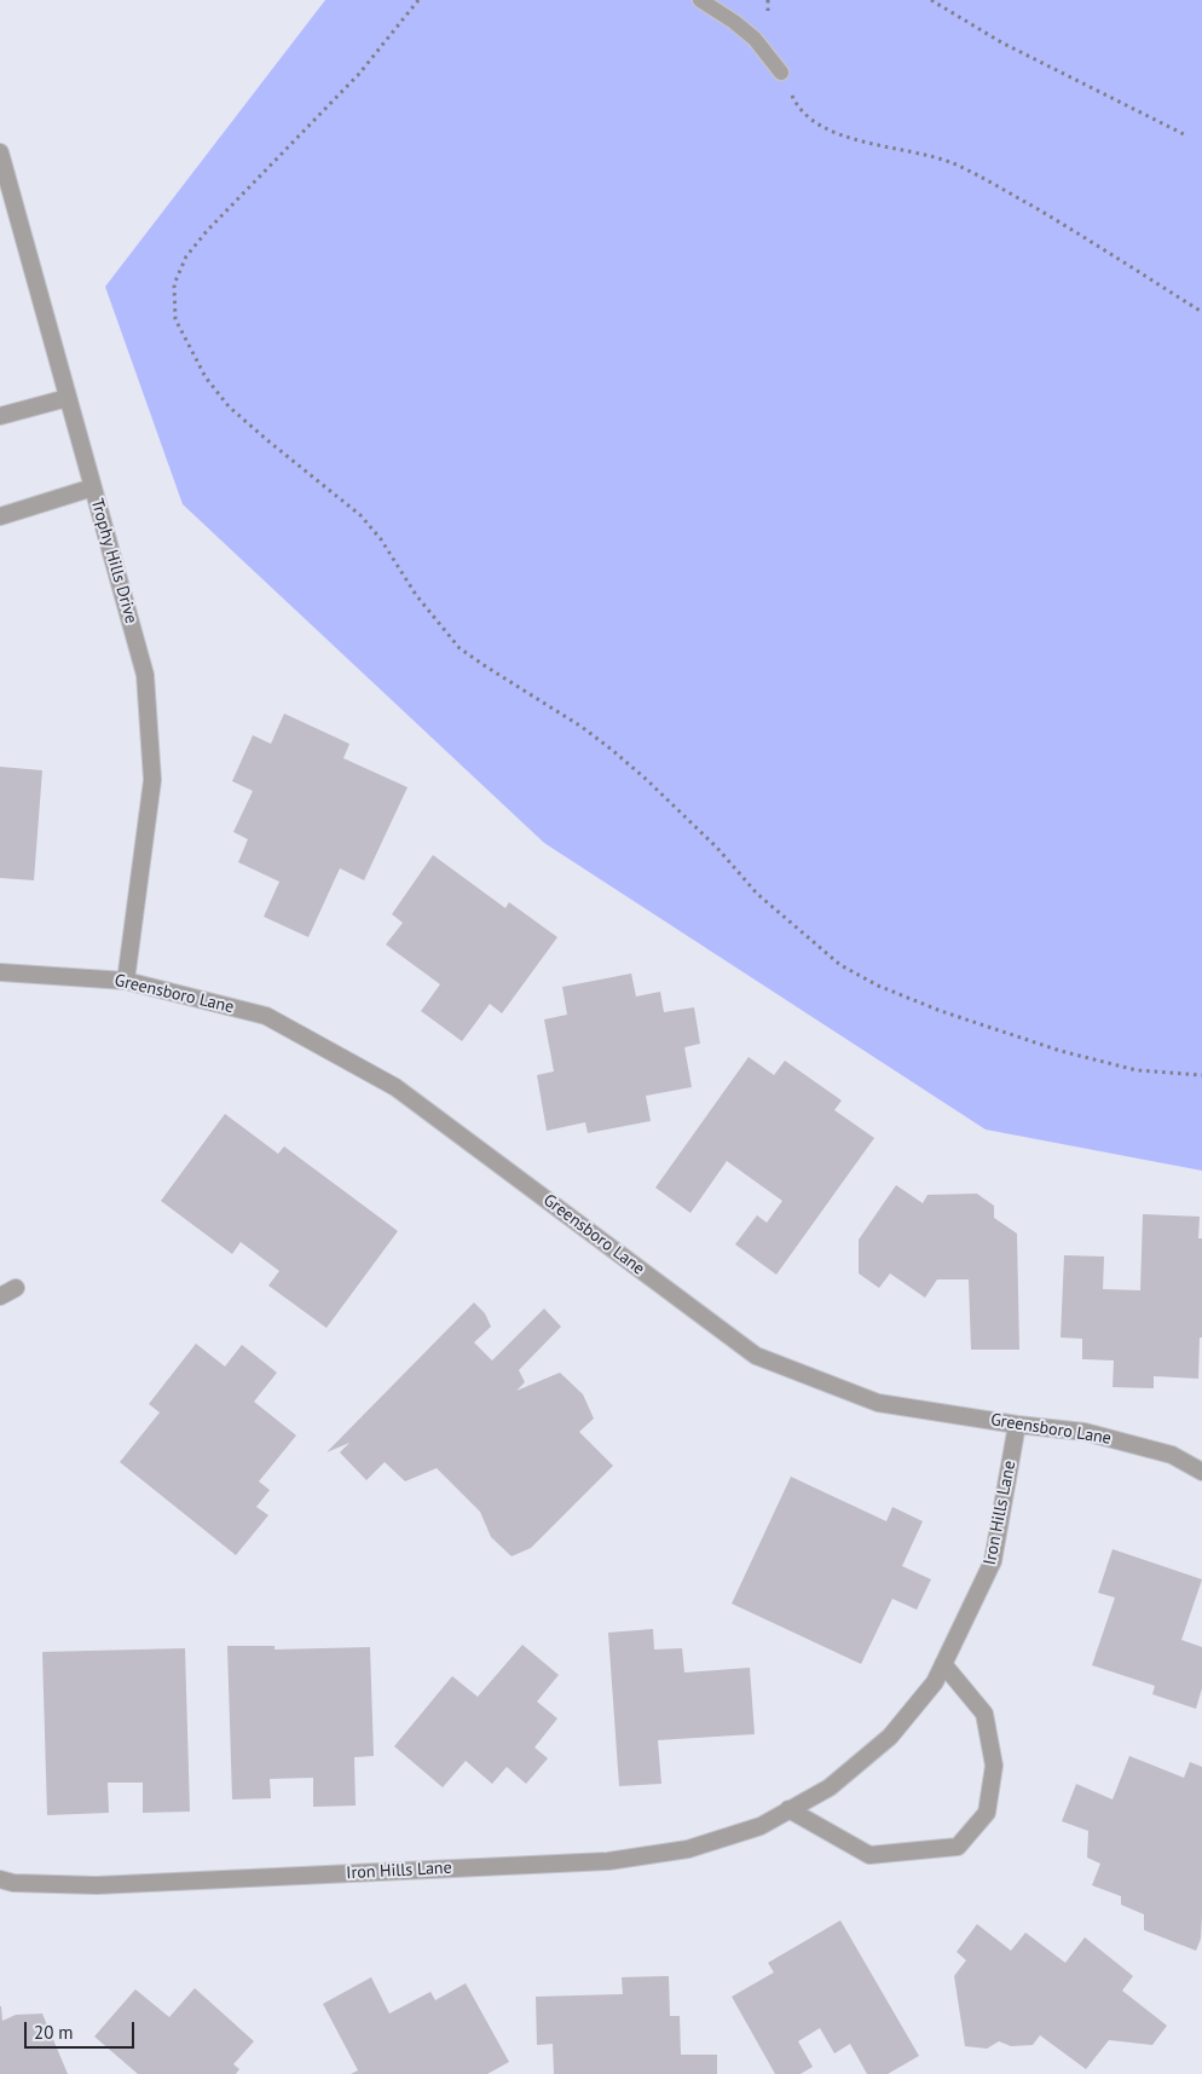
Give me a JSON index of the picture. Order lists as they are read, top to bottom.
{
  "streets": {
    "street": ["Trophy Hills Drive", "Greensboro Lane", "Iron Hills Lane"]
  },
  "crossings": [
    ["Trophy Hills Drive", "Greensboro Lane"],
    ["Greensboro Lane", "Iron Hills Lane"]
  ],
  "scale_bar": "20 m"
}
